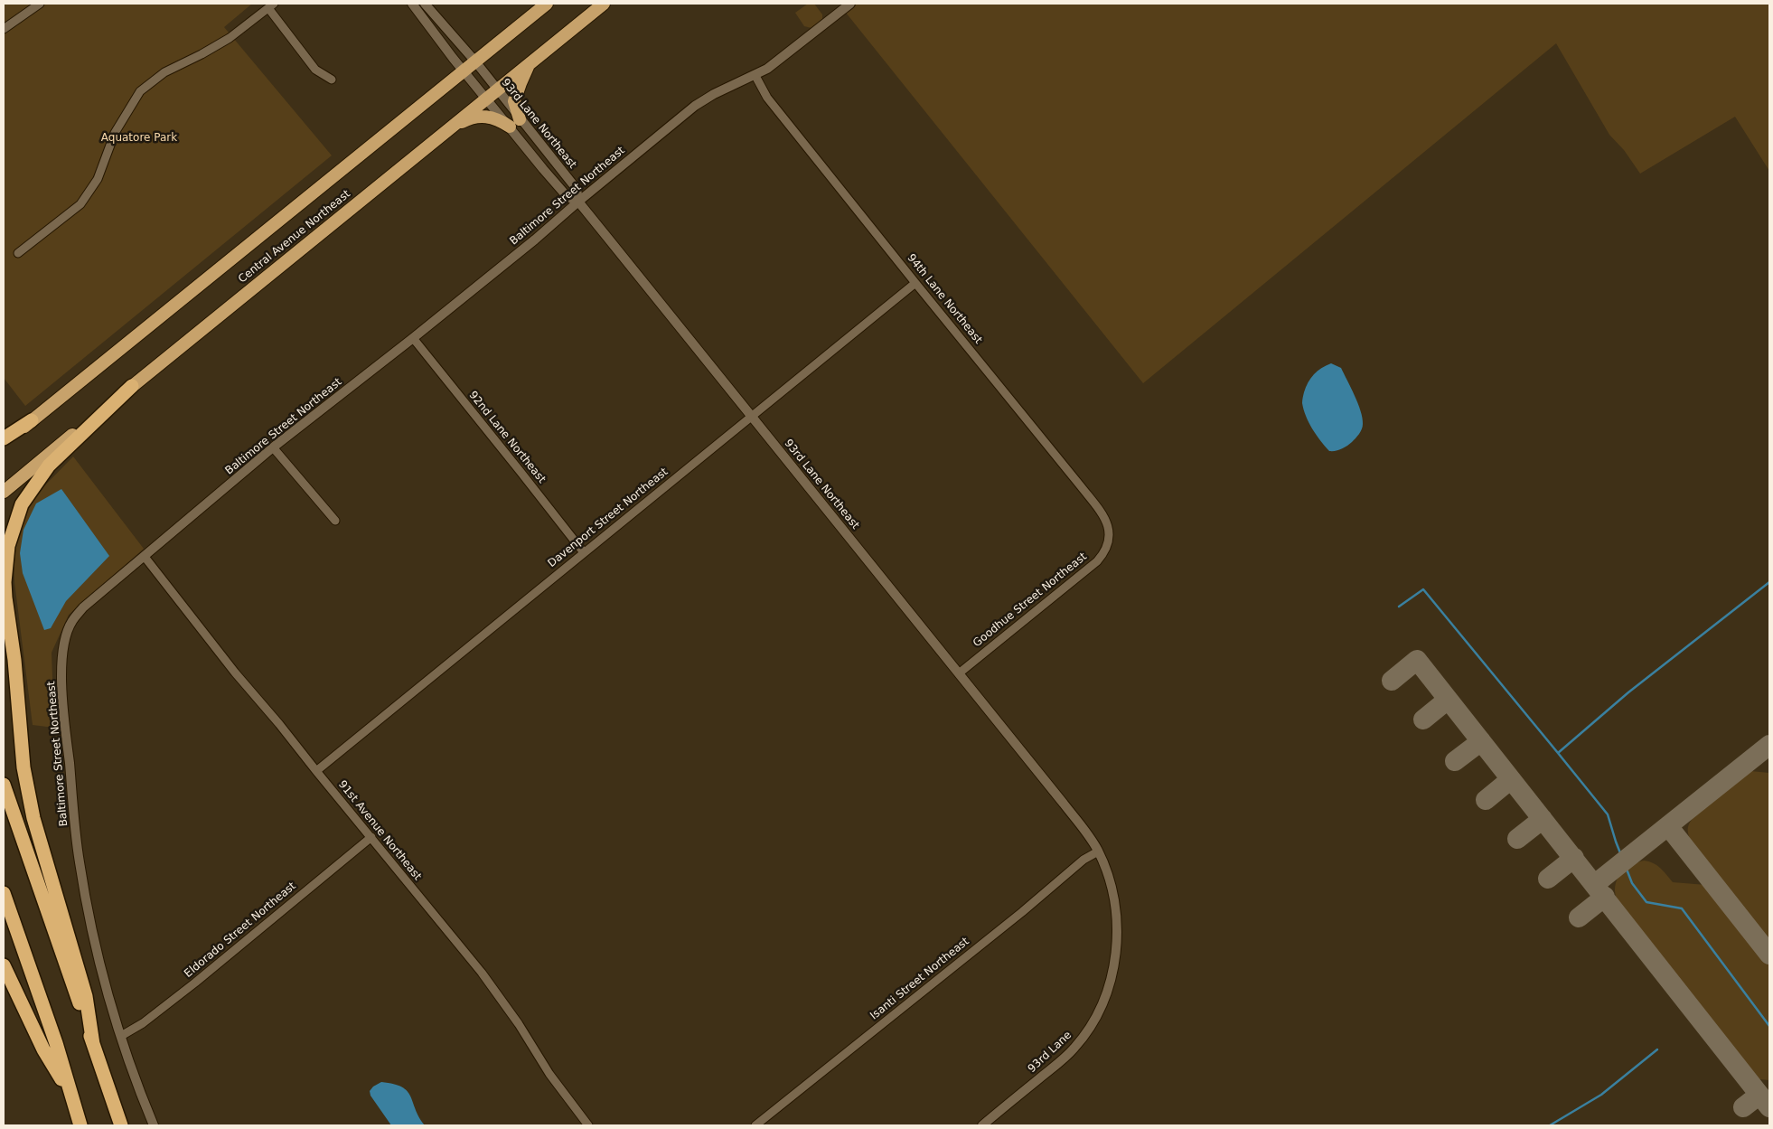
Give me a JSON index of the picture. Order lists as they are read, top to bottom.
{
  "streets": {
    "highway": ["Central Avenue Northeast"],
    "street": [
      "93rd Lane Northeast",
      "Baltimore Street Northeast",
      "94th Lane Northeast",
      "92nd Lane Northeast",
      "Davenport Street Northeast",
      "Goodhue Street Northeast",
      "91st Avenue Northeast",
      "Eldorado Street Northeast",
      "Isanti Street Northeast",
      "93rd Lane"
    ]
  },
  "crossings": [
    ["93rd Lane Northeast", "Baltimore Street Northeast"],
    ["93rd Lane Northeast", "Central Avenue Northeast"],
    ["93rd Lane Northeast", "Davenport Street Northeast"],
    ["93rd Lane Northeast", "Goodhue Street Northeast"],
    ["93rd Lane Northeast", "93rd Lane"],
    ["Baltimore Street Northeast", "94th Lane Northeast"],
    ["Baltimore Street Northeast", "92nd Lane Northeast"],
    ["Baltimore Street Northeast", "91st Avenue Northeast"],
    ["Baltimore Street Northeast", "Eldorado Street Northeast"],
    ["94th Lane Northeast", "Davenport Street Northeast"],
    ["94th Lane Northeast", "Goodhue Street Northeast"],
    ["92nd Lane Northeast", "Davenport Street Northeast"],
    ["Davenport Street Northeast", "91st Avenue Northeast"],
    ["91st Avenue Northeast", "Eldorado Street Northeast"],
    ["Isanti Street Northeast", "93rd Lane"]
  ],
  "parks": ["Aquatore Park"]
}
